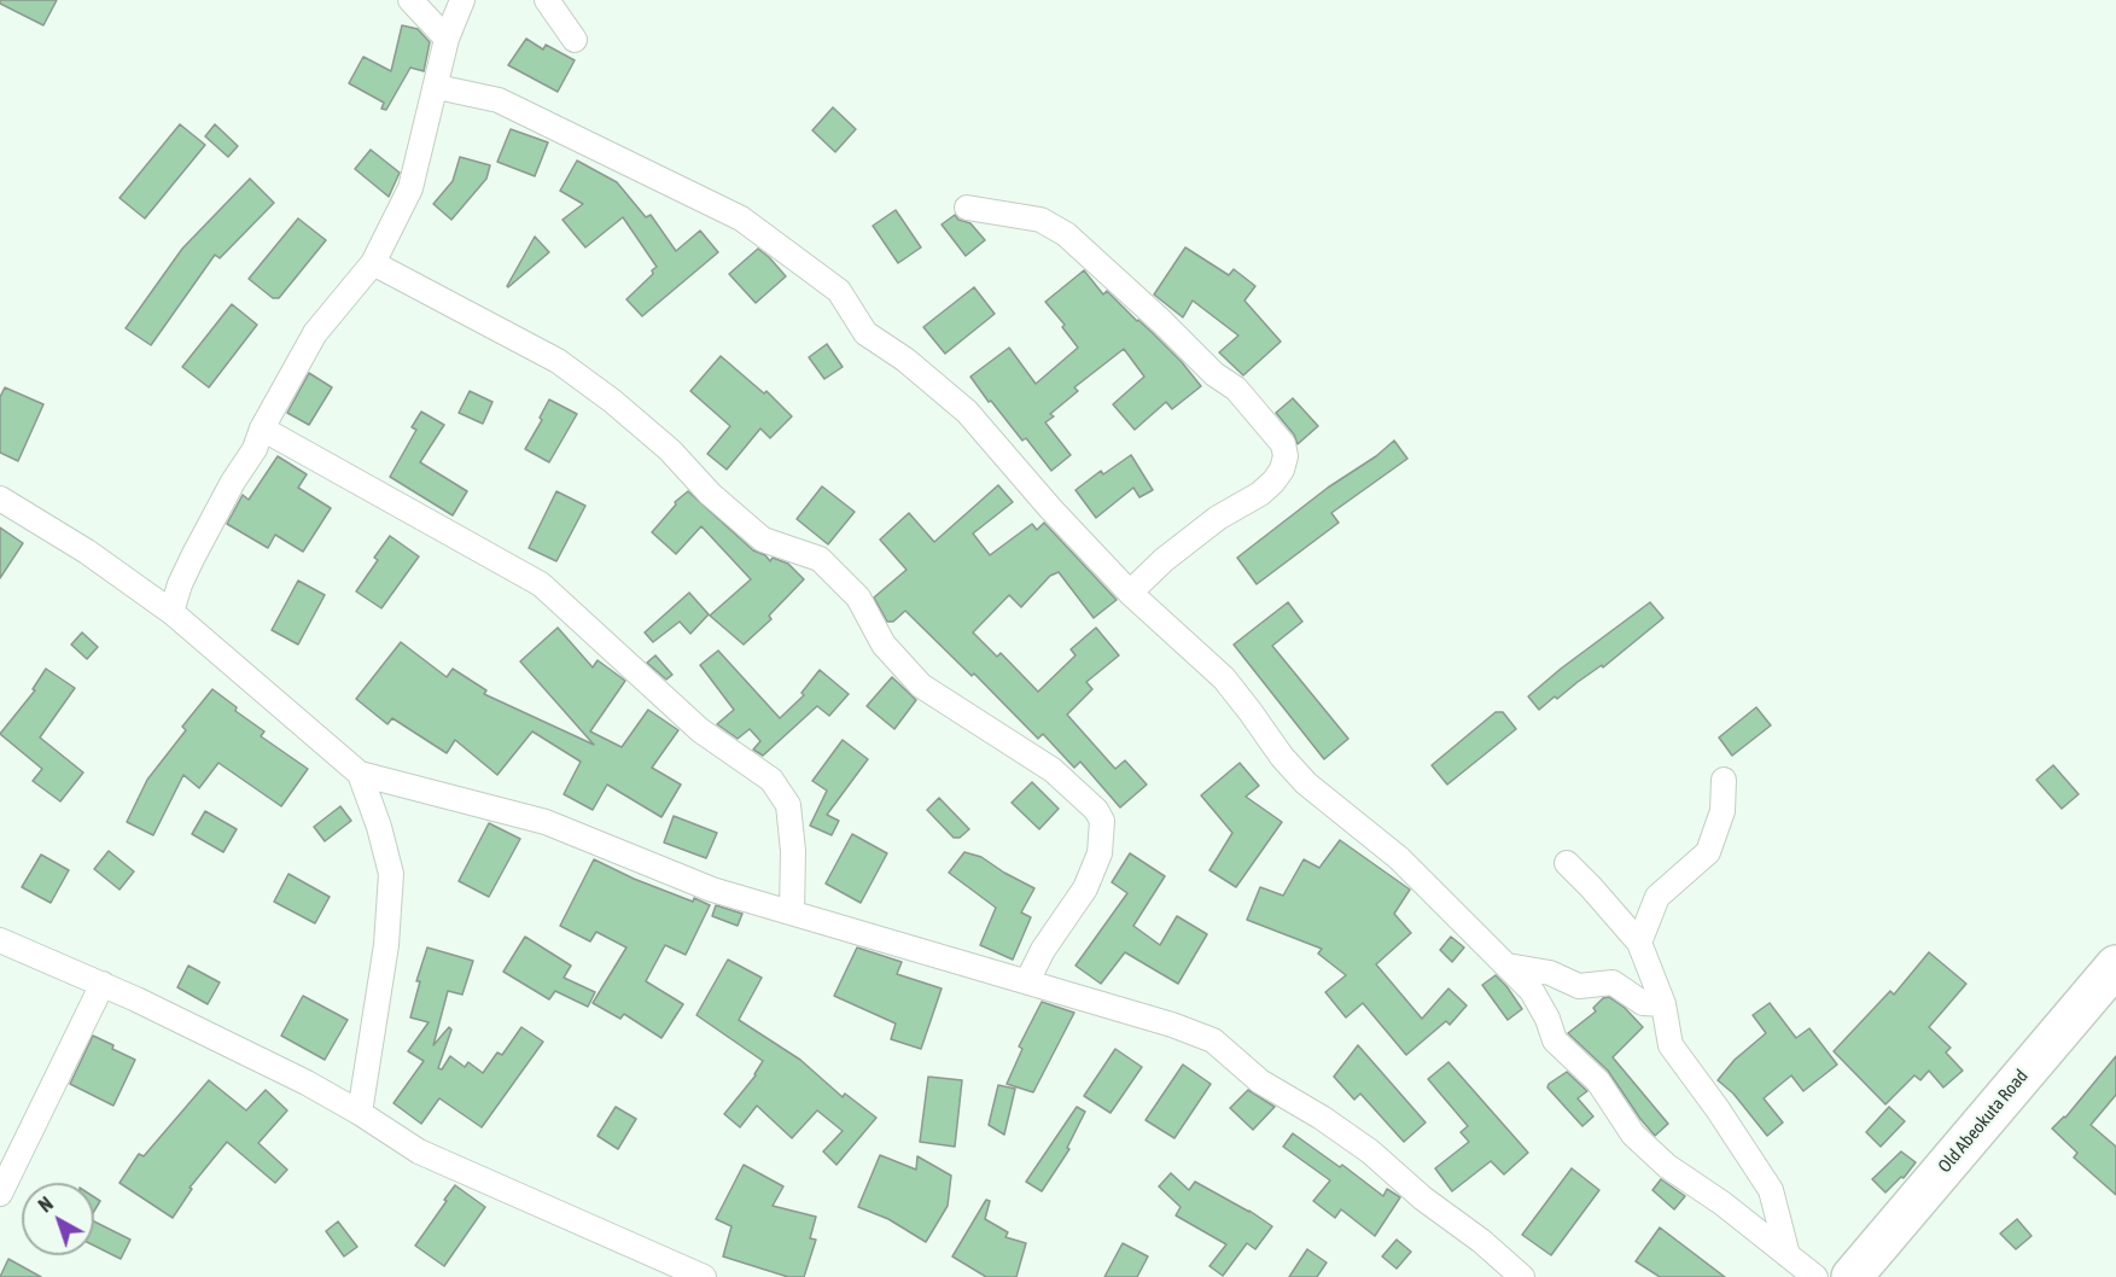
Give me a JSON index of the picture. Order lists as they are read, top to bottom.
{
  "streets": {
    "highway": ["Old Abeokuta Road"]
  },
  "north": "top left"
}
